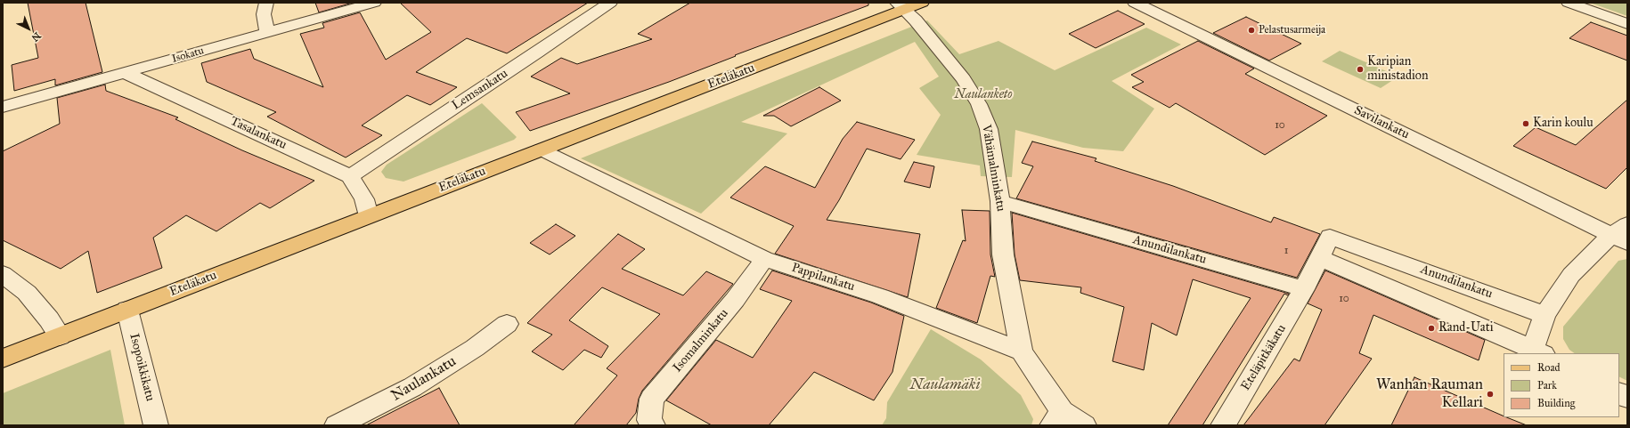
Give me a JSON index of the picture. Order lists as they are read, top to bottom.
{
  "streets": {
    "main road": ["Eteläkatu"],
    "street": [
      "Isokatu",
      "Lemsankatu",
      "Savilankatu",
      "Tasalankatu",
      "Vähämalminkatu",
      "Anundilankatu",
      "Pappilankatu",
      "Isomalminkatu",
      "Eteläpitkäkatu",
      "Isopoikkikatu",
      "Naulankatu"
    ]
  },
  "crossings": [
    ["Isokatu", "Tasalankatu"],
    ["Eteläkatu", "Vähämalminkatu"],
    ["Eteläkatu", "Pappilankatu"],
    ["Eteläkatu", "Isopoikkikatu"],
    ["Lemsankatu", "Tasalankatu"],
    ["Vähämalminkatu", "Anundilankatu"],
    ["Vähämalminkatu", "Pappilankatu"],
    ["Anundilankatu", "Eteläpitkäkatu"],
    ["Pappilankatu", "Isomalminkatu"]
  ],
  "parks": ["Naulanketo", "Naulamäki"],
  "places": [
    "Pelastusarmeija",
    "Karipian ministadion",
    "Karin koulu",
    "Rand-Uati",
    "Wanhan Rauman Kellari"
  ],
  "house_numbers": ["10", "1", "10"],
  "legend": ["Road", "Park", "Building"],
  "north": "bottom right"
}
